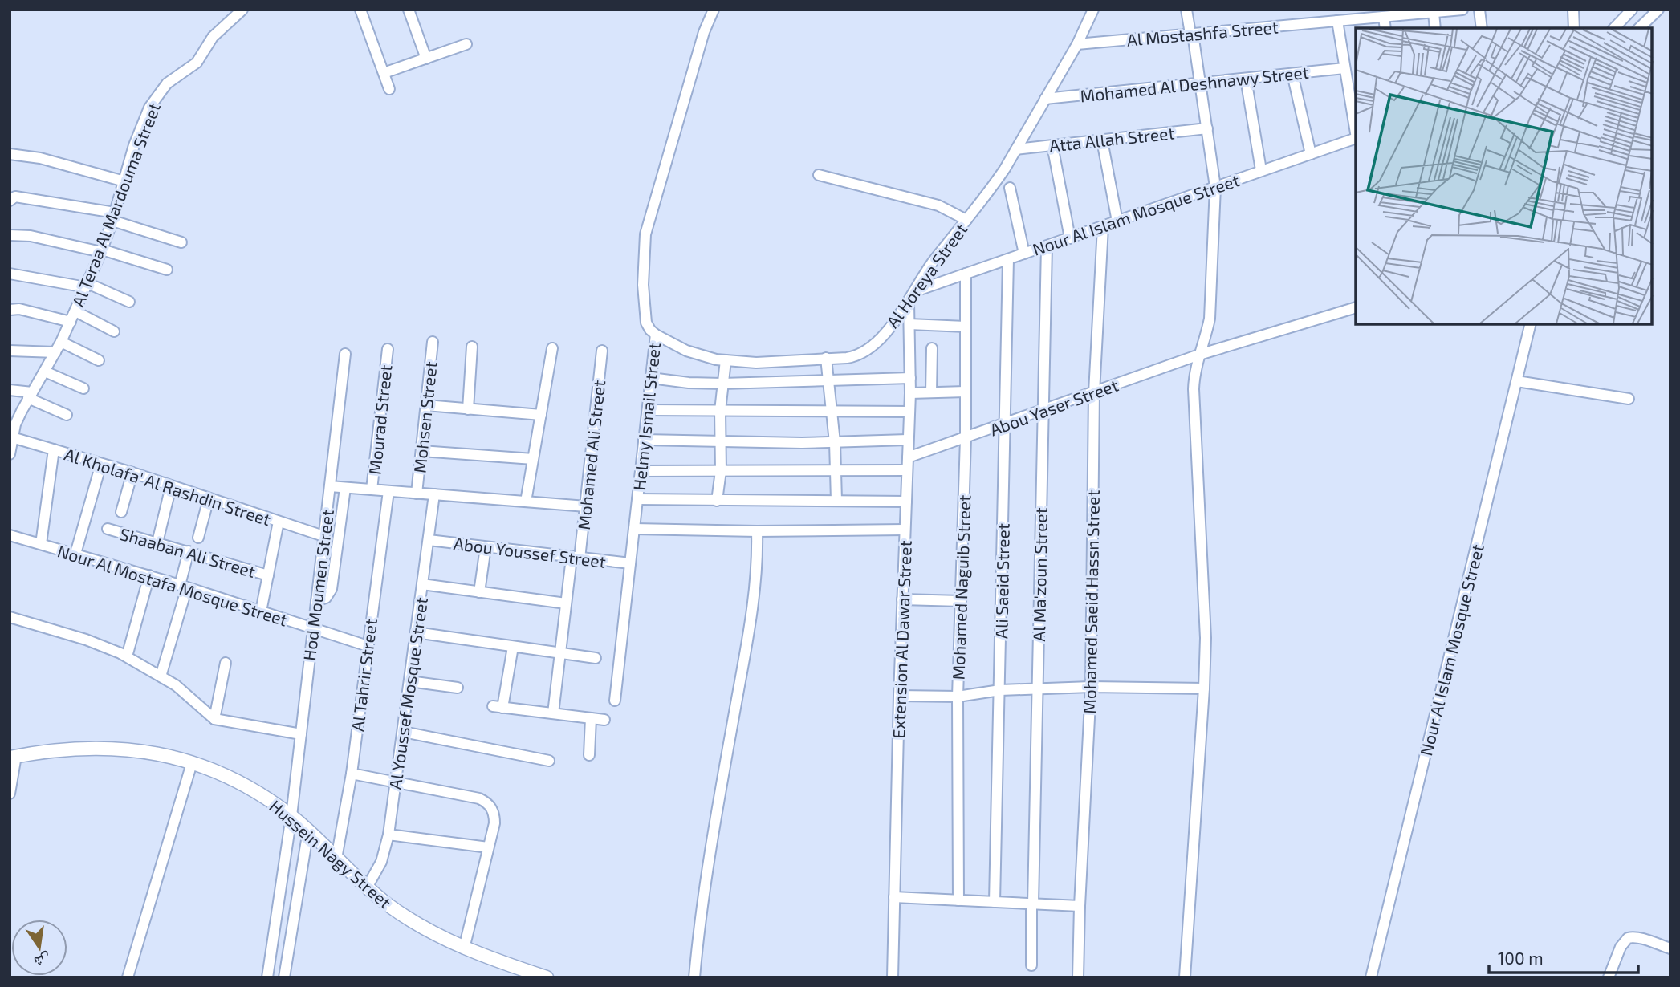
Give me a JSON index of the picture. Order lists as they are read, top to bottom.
{
  "streets": {
    "street": [
      "Al Mostashfa Street",
      "Mohamed Al Deshnawy Street",
      "Atta Allah Street",
      "Al Teraa Al Mardouma Street",
      "Nour Al Islam Mosque Street",
      "Al Horeya Street",
      "Abou Yaser Street",
      "Helmy Ismail Street",
      "Mohsen Street",
      "Mourad Street",
      "Mohamed Ali Street",
      "Al Kholafa' Al Rashdin Street",
      "Shaaban Ali Street",
      "Abou Youssef Street",
      "Al Ma'zoun Street",
      "Ali Saeid Street",
      "Nour Al Mostafa Mosque Street",
      "Hod Moumen Street",
      "Mohamed Naguib Street",
      "Mohamed Saeid Hassn Street",
      "Extension Al Dawar Street",
      "Al Tahrir Street",
      "Al Youssef Mosque Street",
      "Hussein Nagy Street"
    ]
  },
  "crossings": [
    ["Al Mostashfa Street", "Al Horeya Street"],
    ["Mohamed Al Deshnawy Street", "Al Horeya Street"],
    ["Atta Allah Street", "Al Horeya Street"],
    ["Al Teraa Al Mardouma Street", "Al Kholafa' Al Rashdin Street"],
    ["Nour Al Islam Mosque Street", "Al Horeya Street"],
    ["Nour Al Islam Mosque Street", "Al Ma'zoun Street"],
    ["Nour Al Islam Mosque Street", "Ali Saeid Street"],
    ["Nour Al Islam Mosque Street", "Mohamed Naguib Street"],
    ["Nour Al Islam Mosque Street", "Mohamed Saeid Hassn Street"],
    ["Al Horeya Street", "Helmy Ismail Street"],
    ["Al Horeya Street", "Extension Al Dawar Street"],
    ["Abou Yaser Street", "Al Ma'zoun Street"],
    ["Abou Yaser Street", "Ali Saeid Street"],
    ["Abou Yaser Street", "Mohamed Naguib Street"],
    ["Abou Yaser Street", "Mohamed Saeid Hassn Street"],
    ["Abou Yaser Street", "Extension Al Dawar Street"],
    ["Helmy Ismail Street", "Abou Youssef Street"],
    ["Mohamed Ali Street", "Abou Youssef Street"],
    ["Al Kholafa' Al Rashdin Street", "Hod Moumen Street"],
    ["Abou Youssef Street", "Al Youssef Mosque Street"],
    ["Nour Al Mostafa Mosque Street", "Hod Moumen Street"],
    ["Nour Al Mostafa Mosque Street", "Al Tahrir Street"],
    ["Hod Moumen Street", "Hussein Nagy Street"],
    ["Al Tahrir Street", "Hussein Nagy Street"],
    ["Al Youssef Mosque Street", "Hussein Nagy Street"]
  ],
  "scale_bar": "100 m",
  "north": "bottom"
}
